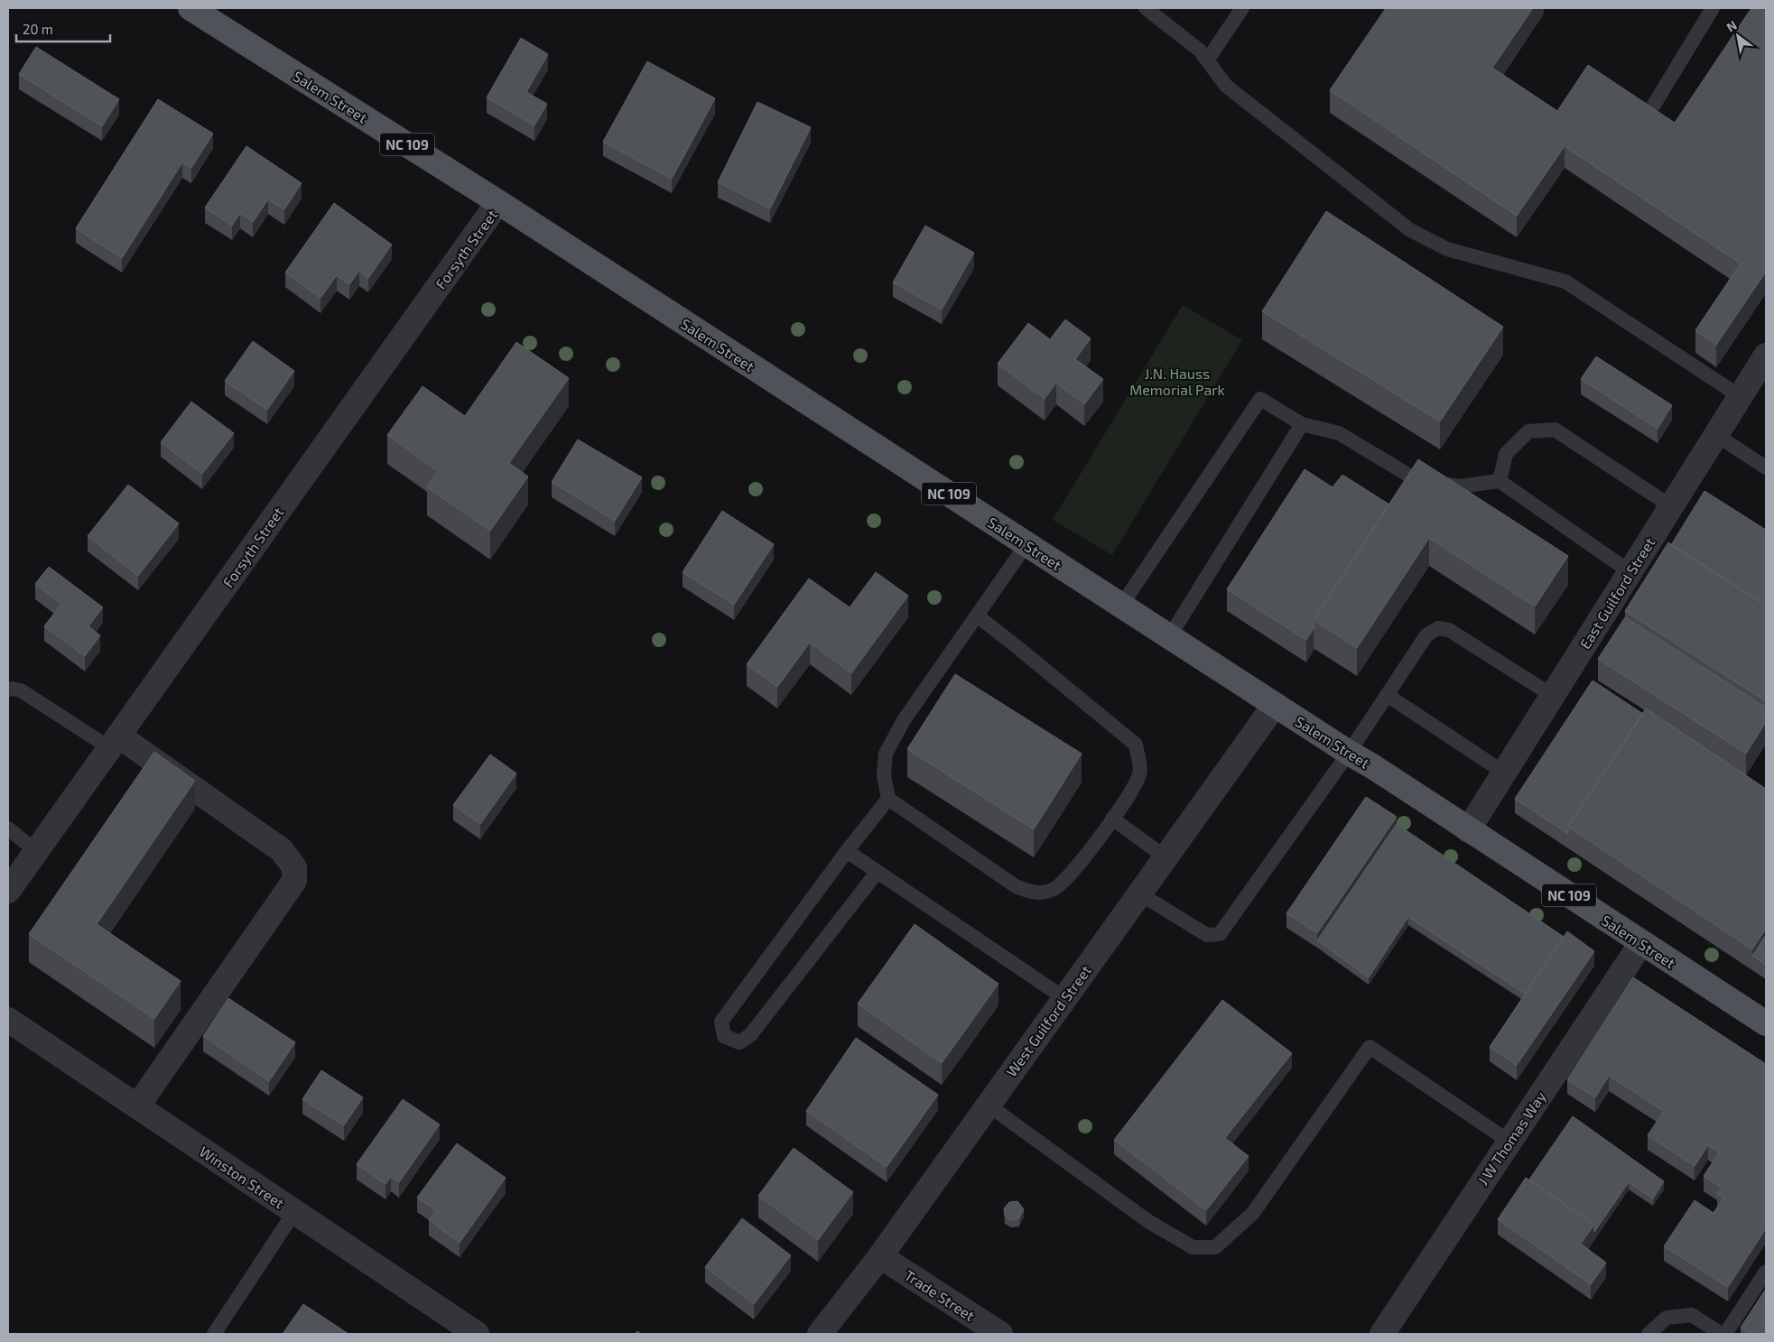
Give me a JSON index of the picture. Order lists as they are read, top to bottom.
{
  "streets": {
    "main road": ["Salem Street", "NC 109"],
    "street": [
      "Forsyth Street",
      "East Guilford Street",
      "West Guilford Street",
      "J W Thomas Way",
      "Winston Street",
      "Trade Street"
    ]
  },
  "crossings": [
    ["Salem Street", "Forsyth Street"],
    ["Salem Street", "East Guilford Street"],
    ["Salem Street", "West Guilford Street"],
    ["Salem Street", "J W Thomas Way"],
    ["West Guilford Street", "Trade Street"]
  ],
  "parks": ["J.N. Hauss Memorial Park"],
  "scale_bar": "20 m",
  "north": "top left"
}
